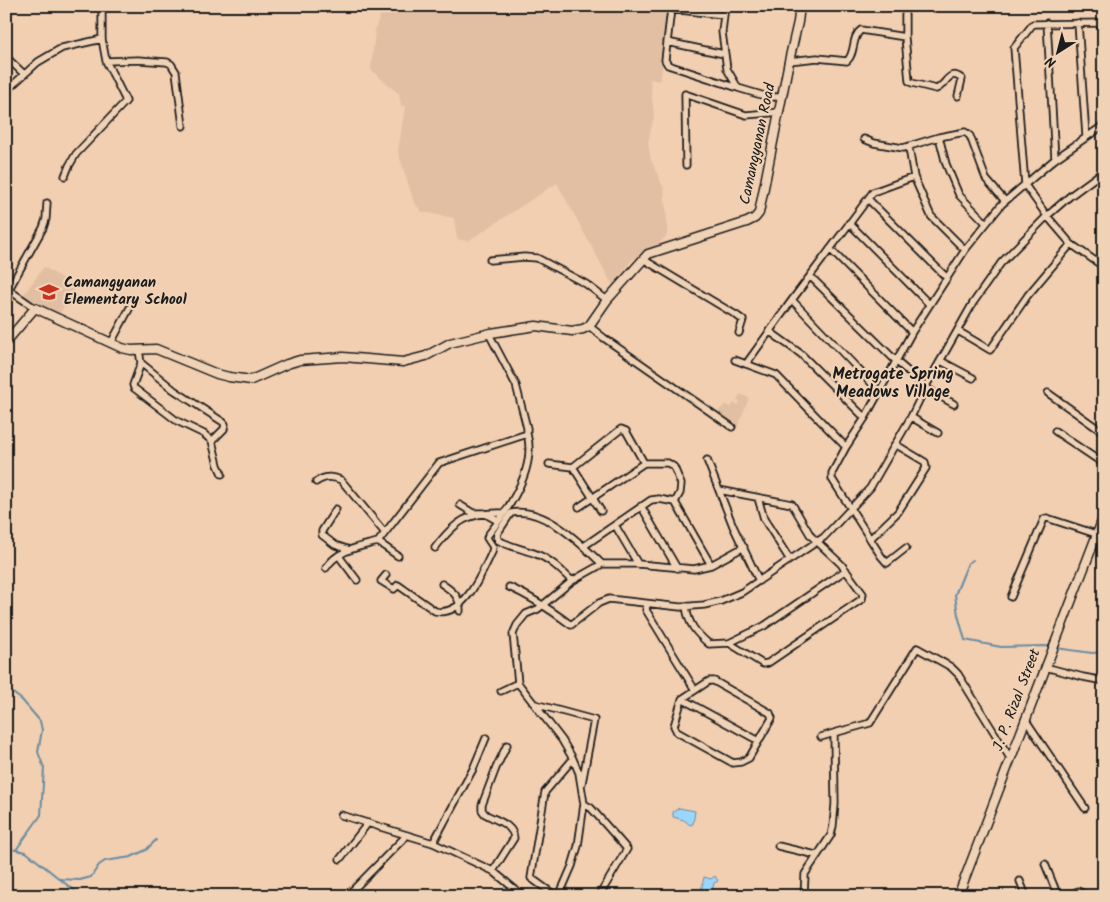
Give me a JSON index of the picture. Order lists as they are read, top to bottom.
{
  "streets": {
    "street": ["Camangyanan Road", "J. P. Rizal Street"]
  },
  "districts": ["Metrogate Spring Meadows Village"],
  "places": {
    "school or university": ["Camangyanan Elementary School"]
  },
  "north": "bottom left"
}
